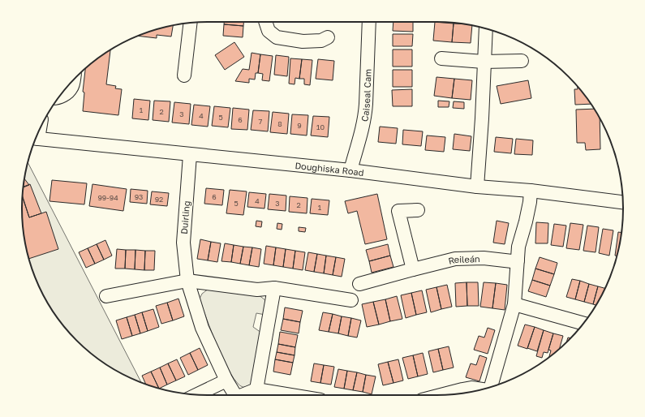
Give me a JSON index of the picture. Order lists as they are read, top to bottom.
{
  "streets": {
    "street": [
      "Caiseal Cam",
      "Doughiska Road",
      "Duirling",
      "Reileán"
    ]
  },
  "crossings": [
    ["Caiseal Cam", "Doughiska Road"],
    ["Doughiska Road", "Duirling"]
  ],
  "house_numbers": [
    "1",
    "2",
    "3",
    "4",
    "5",
    "6",
    "7",
    "8",
    "9",
    "10",
    "93",
    "6",
    "99-94",
    "92",
    "4",
    "5",
    "3",
    "2",
    "1"
  ]
}
